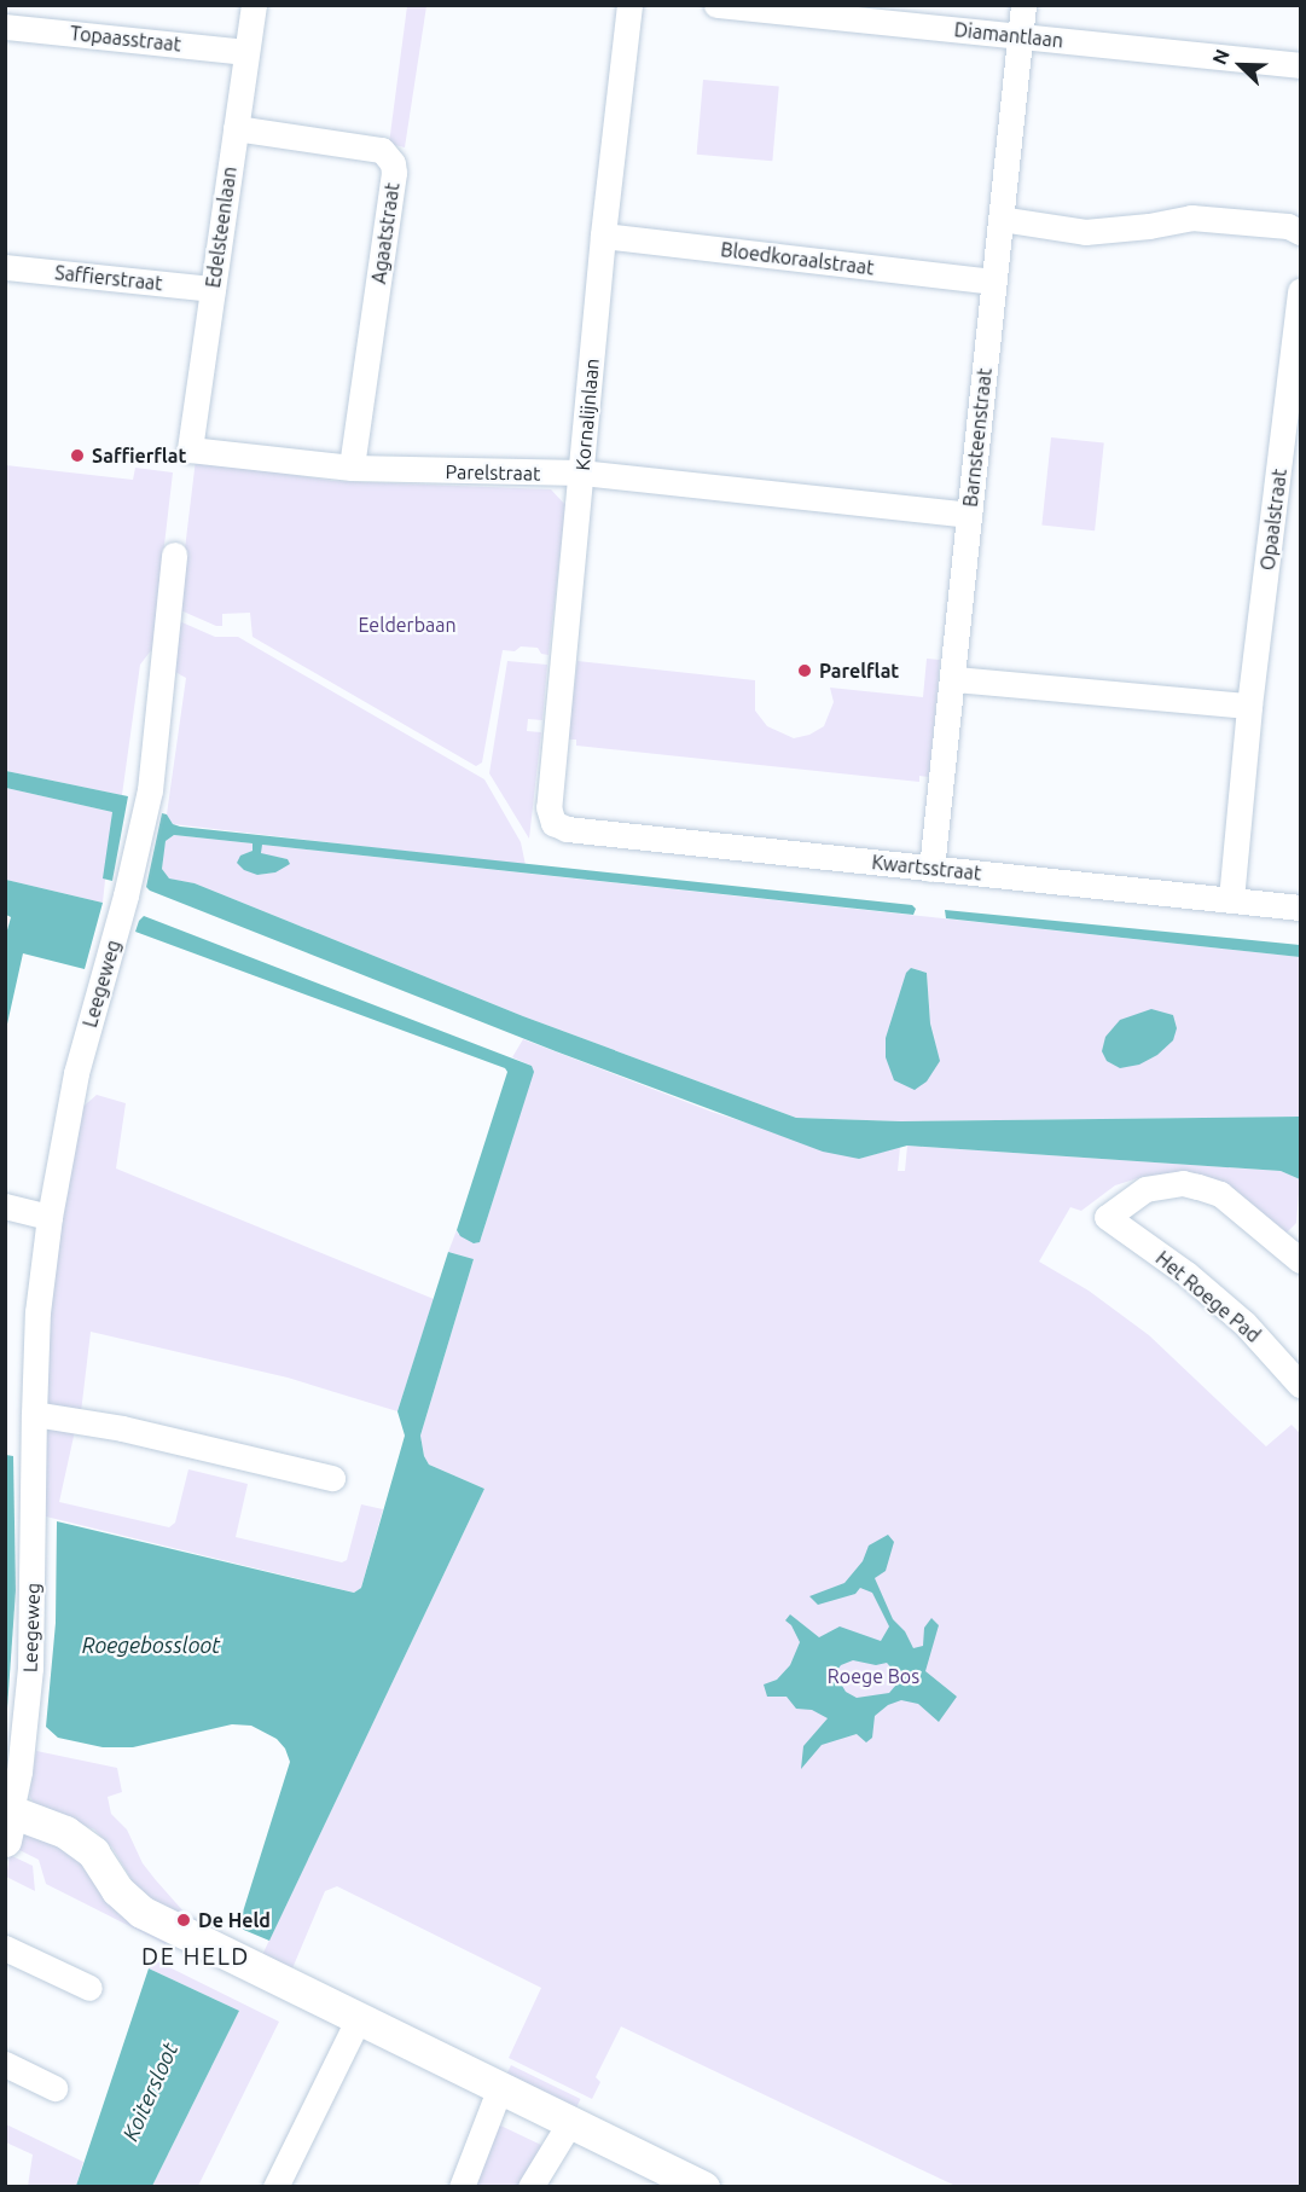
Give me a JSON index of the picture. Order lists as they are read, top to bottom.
{
  "streets": {
    "street": [
      "Diamantlaan",
      "Topaasstraat",
      "Edelsteenlaan",
      "Agaatstraat",
      "Bloedkoraalstraat",
      "Saffierstraat",
      "Kornalijnlaan",
      "Barnsteenstraat",
      "Parelstraat",
      "Opaalstraat",
      "Kwartsstraat",
      "Leegeweg",
      "Het Roege Pad"
    ]
  },
  "crossings": [
    ["Diamantlaan", "Barnsteenstraat"],
    ["Topaasstraat", "Edelsteenlaan"],
    ["Edelsteenlaan", "Agaatstraat"],
    ["Edelsteenlaan", "Saffierstraat"],
    ["Edelsteenlaan", "Parelstraat"],
    ["Agaatstraat", "Parelstraat"],
    ["Bloedkoraalstraat", "Kornalijnlaan"],
    ["Bloedkoraalstraat", "Barnsteenstraat"],
    ["Kornalijnlaan", "Parelstraat"],
    ["Kornalijnlaan", "Kwartsstraat"],
    ["Barnsteenstraat", "Parelstraat"],
    ["Barnsteenstraat", "Kwartsstraat"],
    ["Opaalstraat", "Kwartsstraat"]
  ],
  "districts": ["DE HELD"],
  "water": ["Roegebossloot", "Koitersloot"],
  "parks": ["Eelderbaan", "Roege Bos"],
  "places": ["Saffierflat", "Parelflat", "De Held"],
  "north": "top left"
}
